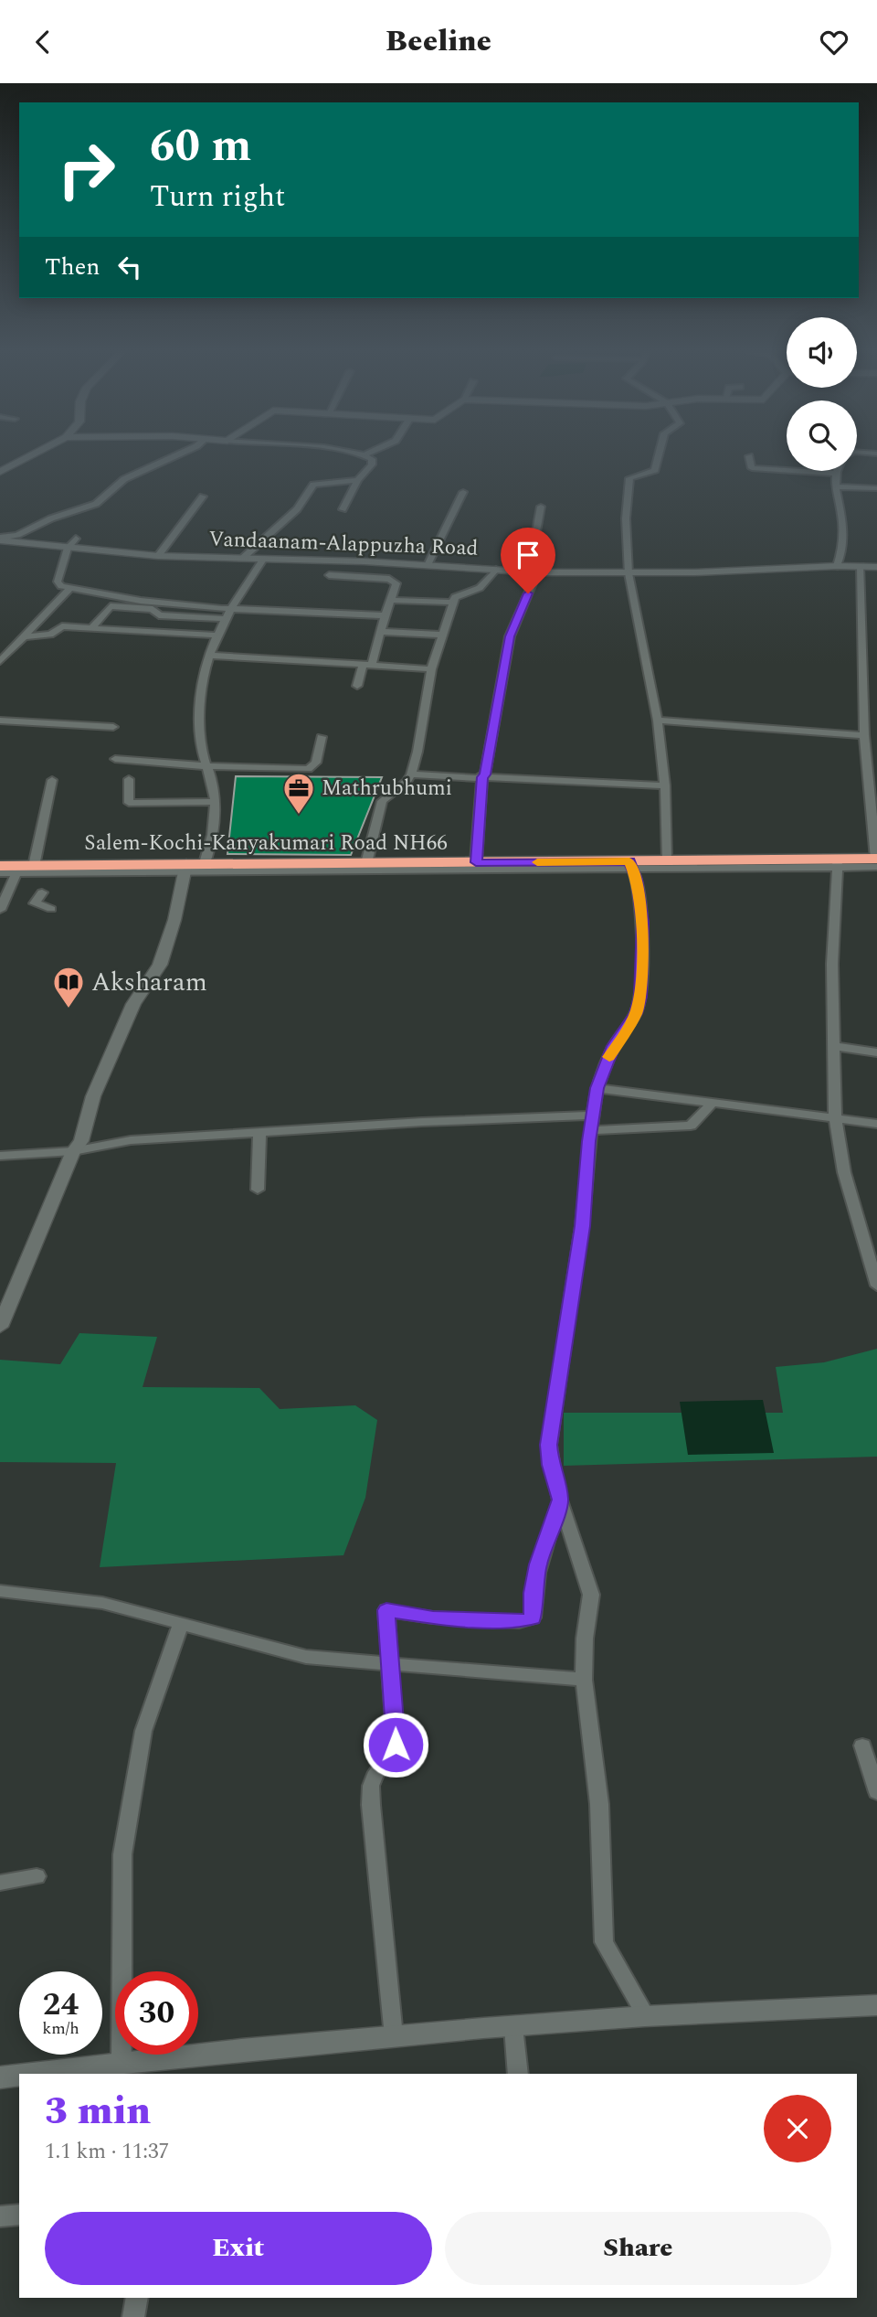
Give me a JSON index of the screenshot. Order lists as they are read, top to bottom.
{
  "streets": {
    "highway": ["Salem-Kochi-Kanyakumari Road NH66"],
    "main road": ["Vandaanam-Alappuzha Road"]
  },
  "places": {
    "office": ["Mathrubhumi"],
    "library": ["Aksharam"]
  },
  "page": {
    "header": "Beeline",
    "turn": ["60 m", "Turn right"],
    "then": "Then",
    "speed": "24 km/h",
    "limit": "30",
    "heading": ["3 min", "1.1 km · 11:37"],
    "buttons": ["Exit", "Share"]
  }
}
